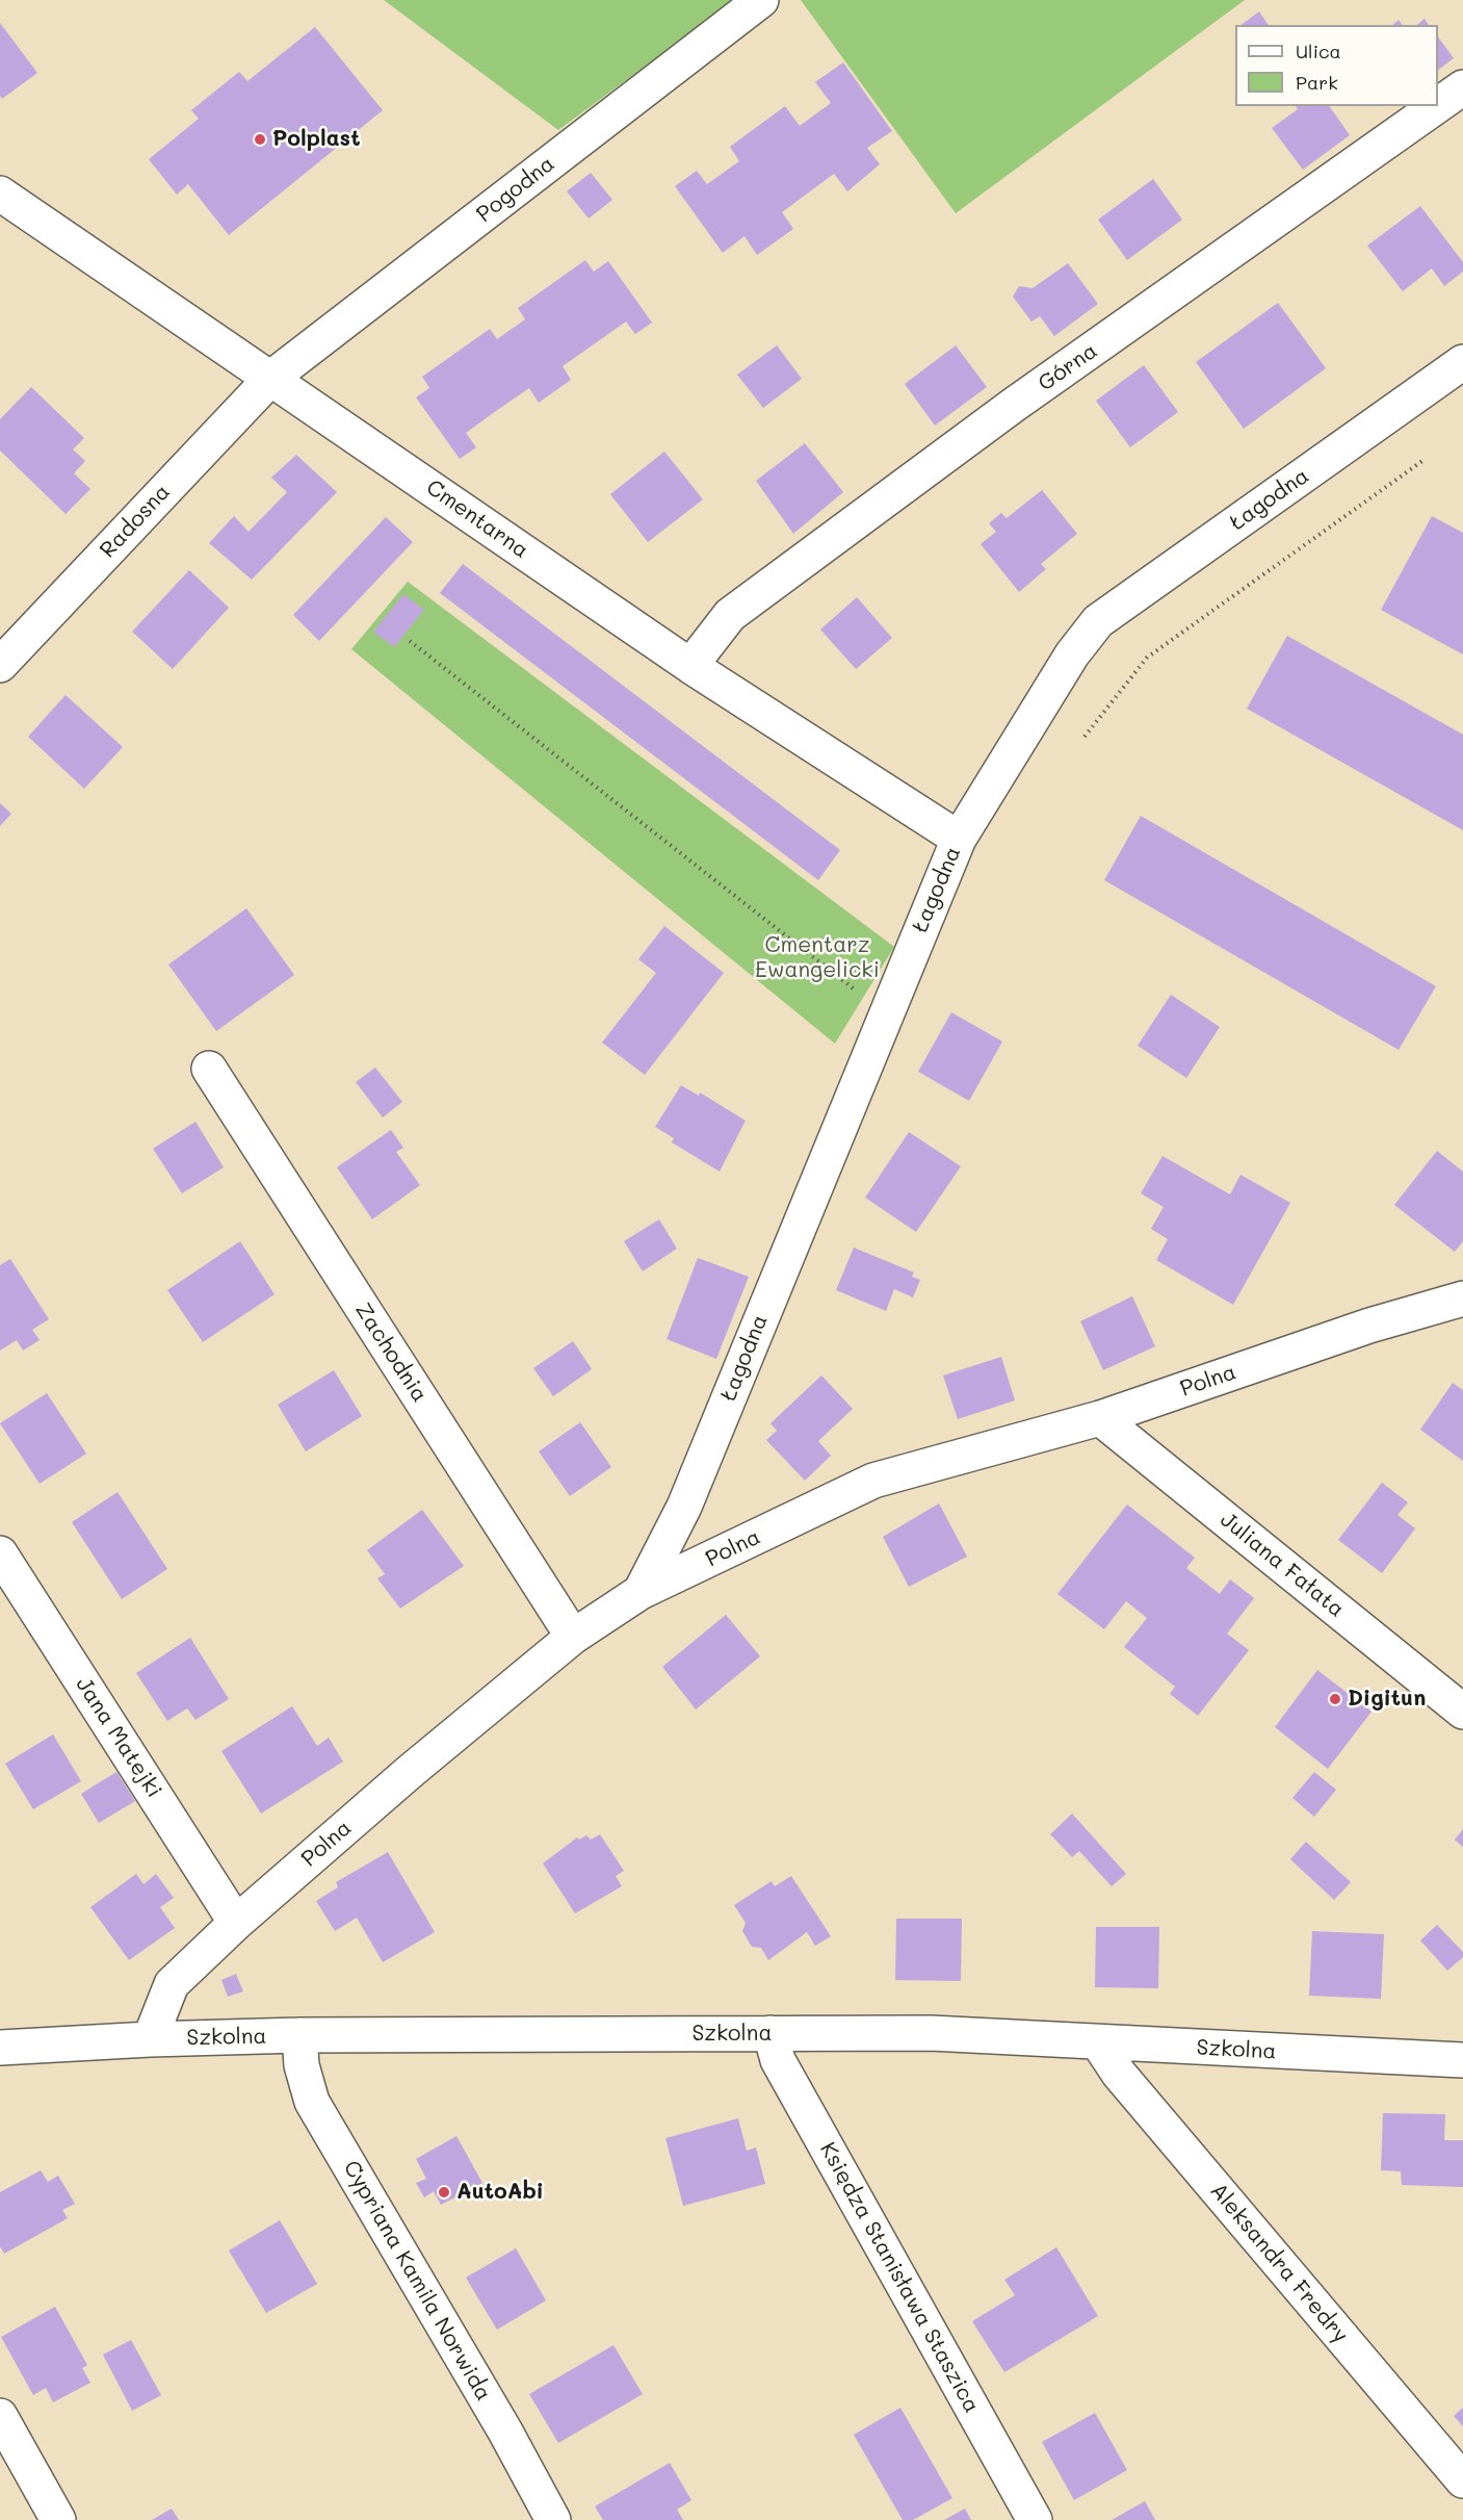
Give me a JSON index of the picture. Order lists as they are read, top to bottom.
{
  "streets": {
    "street": [
      "Pogodna",
      "Górna",
      "Łagodna",
      "Cmentarna",
      "Radosna",
      "Zachodnia",
      "Polna",
      "Juliana Fałata",
      "Jana Matejki",
      "Szkolna",
      "Aleksandra Fredry",
      "Księdza Stanisława Staszica",
      "Cypriana Kamila Norwida"
    ]
  },
  "crossings": [
    ["Pogodna", "Cmentarna"],
    ["Pogodna", "Radosna"],
    ["Górna", "Cmentarna"],
    ["Łagodna", "Cmentarna"],
    ["Łagodna", "Polna"],
    ["Cmentarna", "Radosna"],
    ["Zachodnia", "Polna"],
    ["Polna", "Juliana Fałata"],
    ["Polna", "Jana Matejki"],
    ["Polna", "Szkolna"],
    ["Szkolna", "Aleksandra Fredry"],
    ["Szkolna", "Księdza Stanisława Staszica"],
    ["Szkolna", "Cypriana Kamila Norwida"]
  ],
  "parks": ["Cmentarz Ewangelicki"],
  "places": ["Polplast", "Digitun", "AutoAbi"],
  "legend": ["Ulica", "Park"]
}
